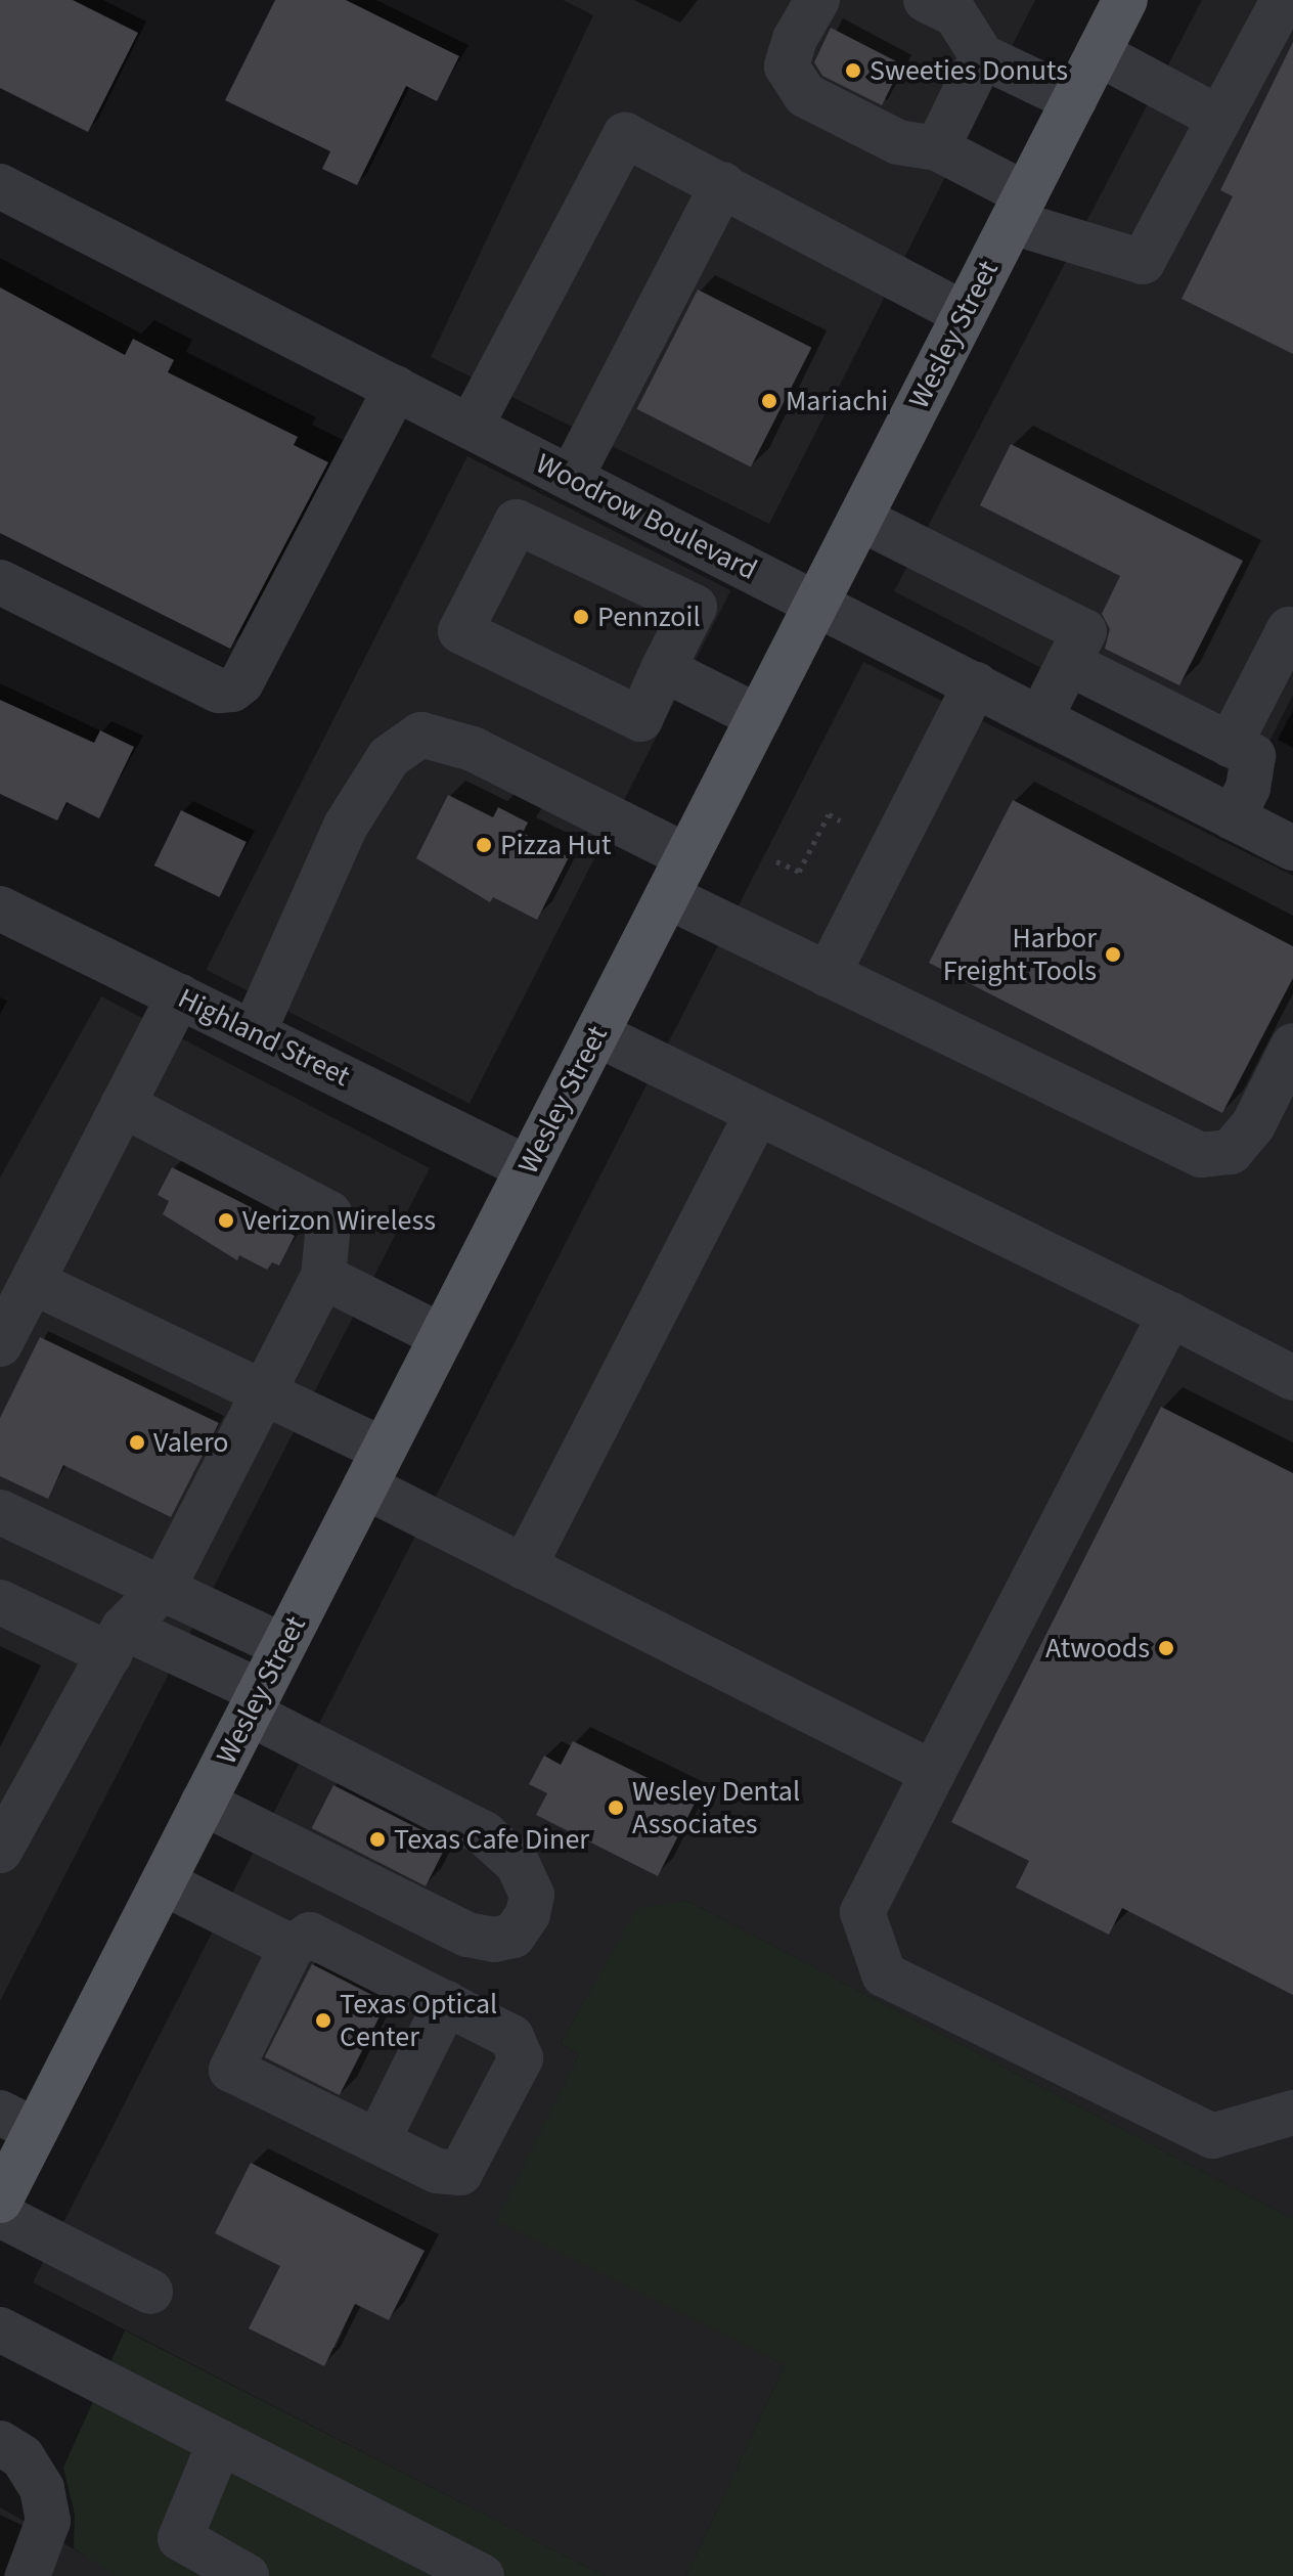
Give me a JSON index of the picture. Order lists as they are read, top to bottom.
{
  "streets": {
    "main road": ["Wesley Street"],
    "street": ["Woodrow Boulevard", "Highland Street"]
  },
  "crossings": [
    ["Wesley Street", "Woodrow Boulevard"],
    ["Wesley Street", "Highland Street"]
  ],
  "places": [
    "Sweeties Donuts",
    "Mariachi",
    "Pennzoil",
    "Pizza Hut",
    "Harbor Freight Tools",
    "Verizon Wireless",
    "Valero",
    "Atwoods",
    "Wesley Dental Associates",
    "Texas Cafe Diner",
    "Texas Optical Center"
  ]
}
